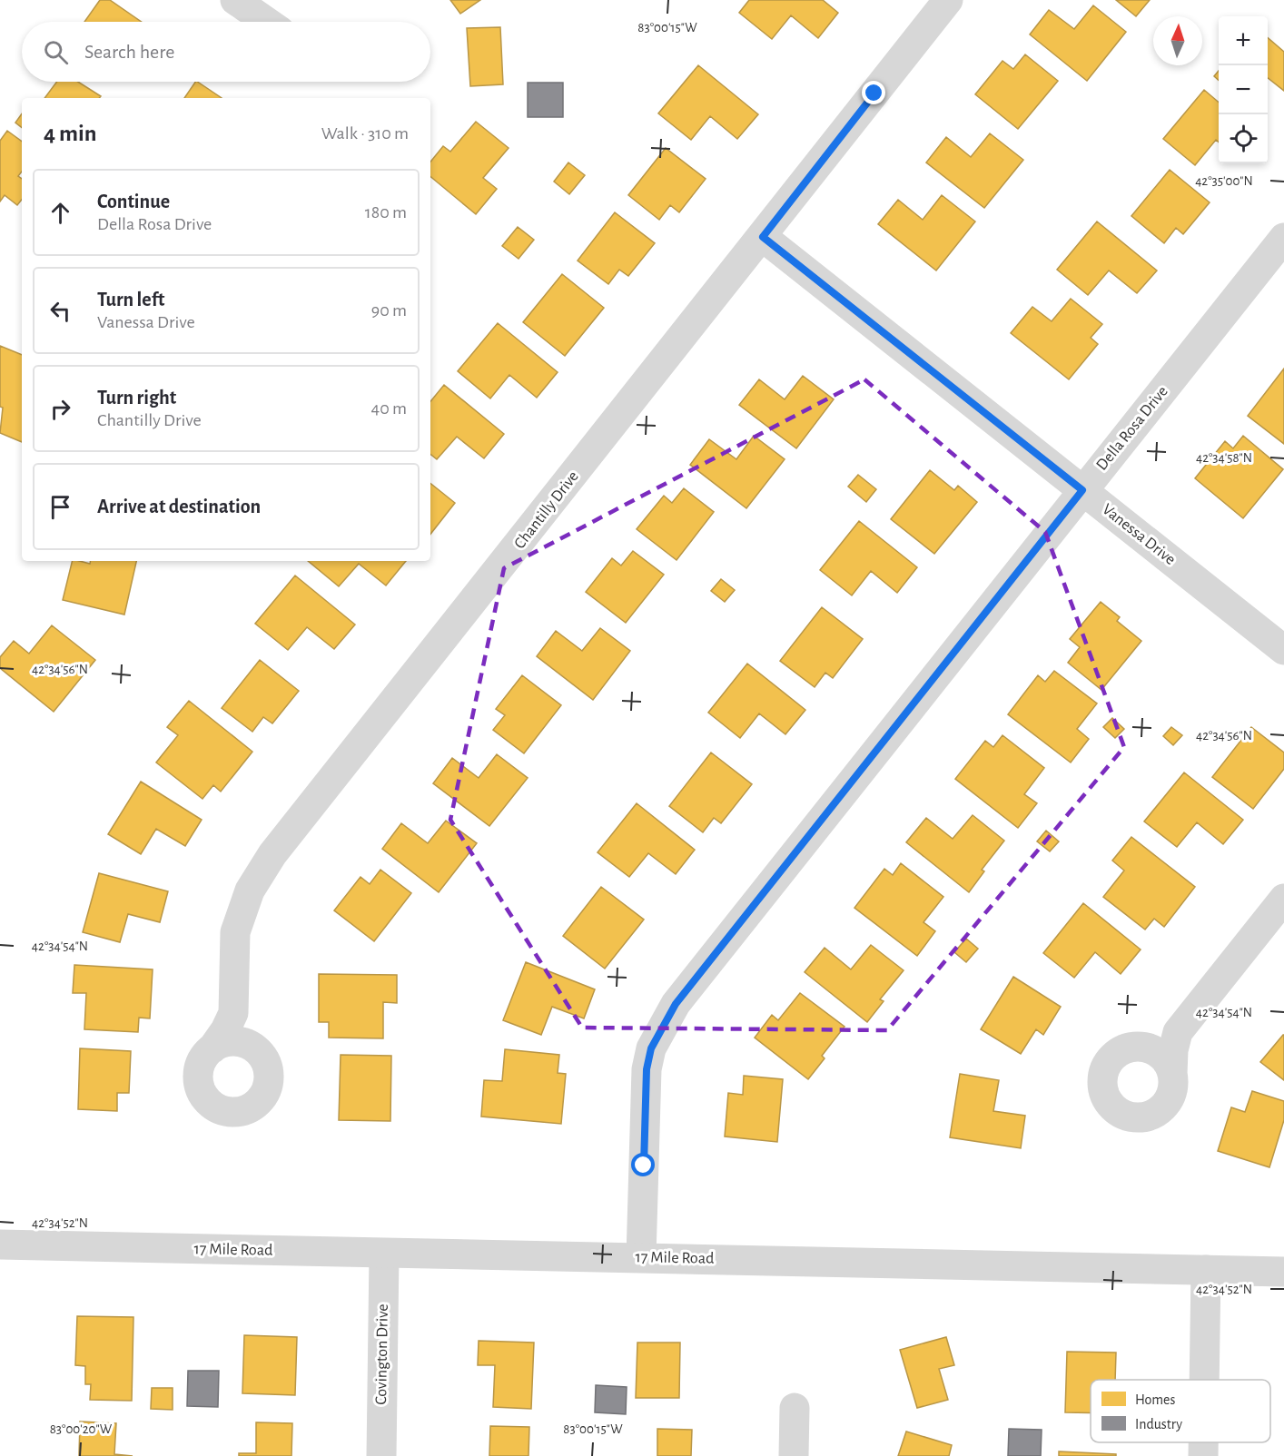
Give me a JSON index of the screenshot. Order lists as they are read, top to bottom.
{
  "streets": {
    "street": [
      "Della Rosa Drive",
      "Chantilly Drive",
      "Vanessa Drive",
      "17 Mile Road",
      "Covington Drive"
    ]
  },
  "crossings": [
    ["Della Rosa Drive", "Vanessa Drive"],
    ["Della Rosa Drive", "17 Mile Road"],
    ["Chantilly Drive", "Vanessa Drive"],
    ["17 Mile Road", "Covington Drive"]
  ],
  "legend": ["Homes", "Industry"],
  "north": "top",
  "page": {
    "map_buttons": ["+", "−"],
    "search": "Search here",
    "heading": ["4 min", "Walk · 310 m"],
    "list": [
      ["Continue", "Della Rosa Drive", "180 m"],
      ["Turn left", "Vanessa Drive", "90 m"],
      ["Turn right", "Chantilly Drive", "40 m"],
      "Arrive at destination"
    ]
  },
  "coordinates": [
    "83°00'15\"W",
    "42°35'00\"N",
    "42°34'58\"N",
    "42°34'56\"N",
    "42°34'54\"N",
    "42°34'52\"N",
    "83°00'20\"W"
  ]
}
